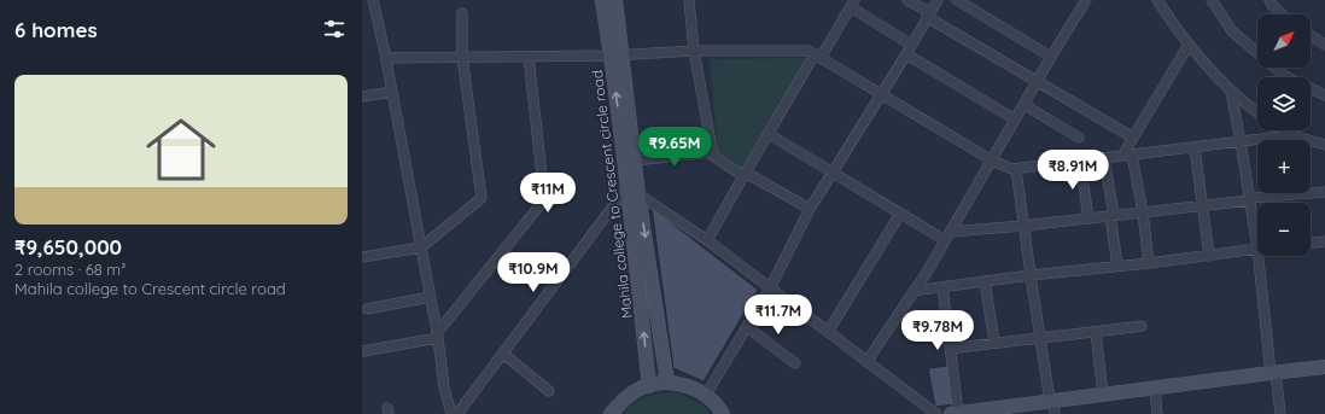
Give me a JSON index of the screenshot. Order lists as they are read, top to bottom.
{
  "streets": {
    "main road": ["Mahila college to Crescent circle road"]
  },
  "north": "top right",
  "page": {
    "heading": "6 homes",
    "map_buttons": ["+", "−"],
    "list": [
      {
        "name": "₹9,650,000",
        "note": "2 rooms · 68 m² · Mahila college to Crescent circle road"
      }
    ],
    "price": [
      "₹9.65M",
      "₹8.91M",
      "₹11M",
      "₹10.9M",
      "₹11.7M",
      "₹9.78M"
    ]
  }
}
